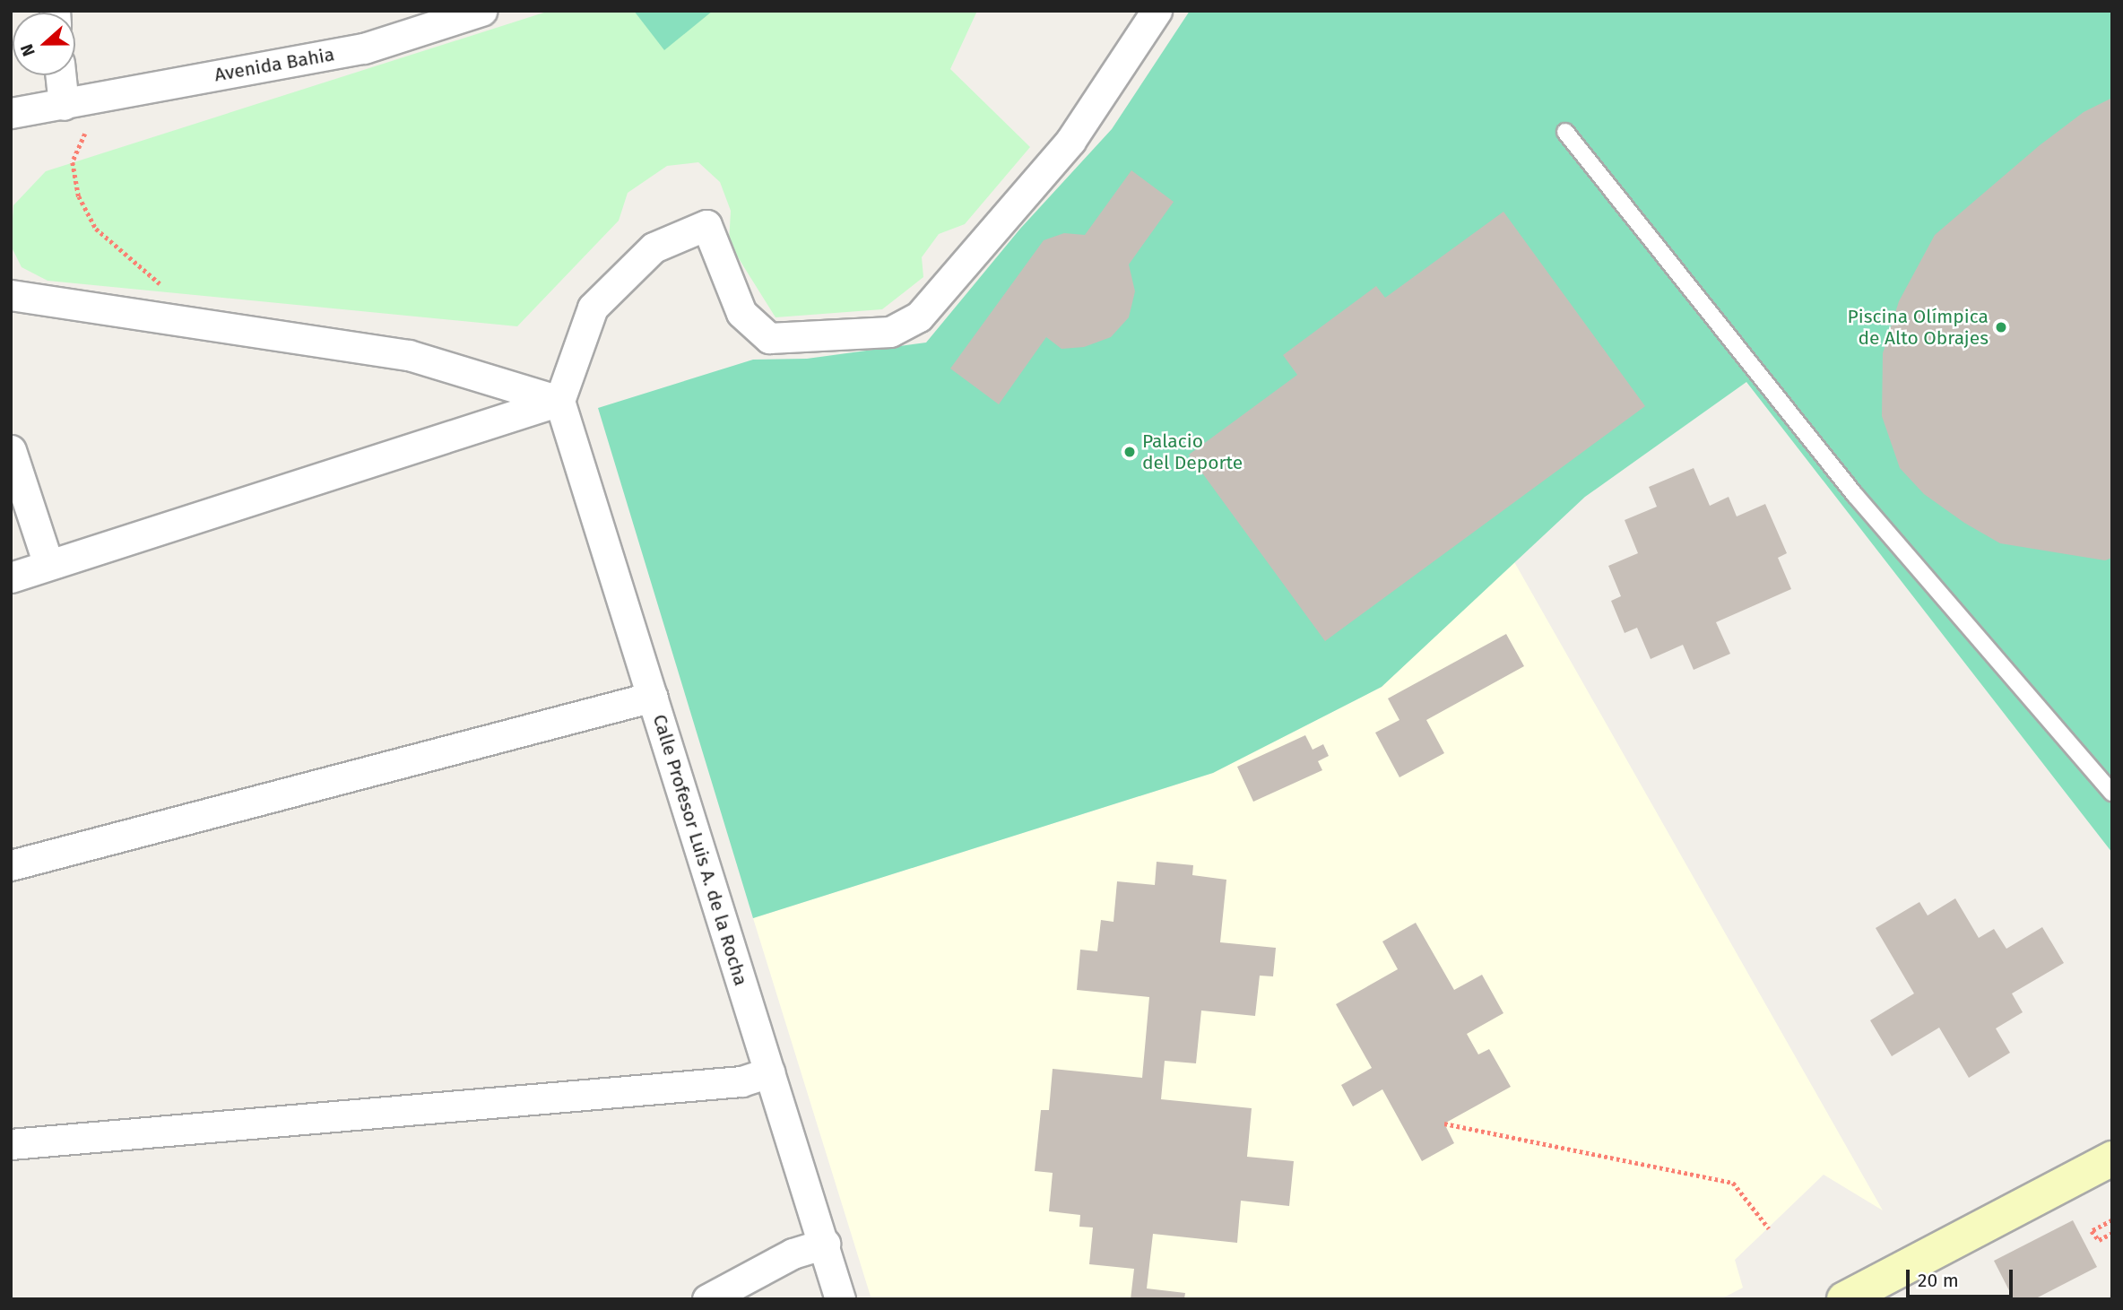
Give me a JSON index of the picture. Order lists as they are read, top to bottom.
{
  "streets": {
    "street": ["Avenida Bahia", "Calle Profesor Luis A. de la Rocha"]
  },
  "places": ["Piscina Olímpica de Alto Obrajes", "Palacio del Deporte"],
  "scale_bar": "20 m",
  "north": "left"
}
